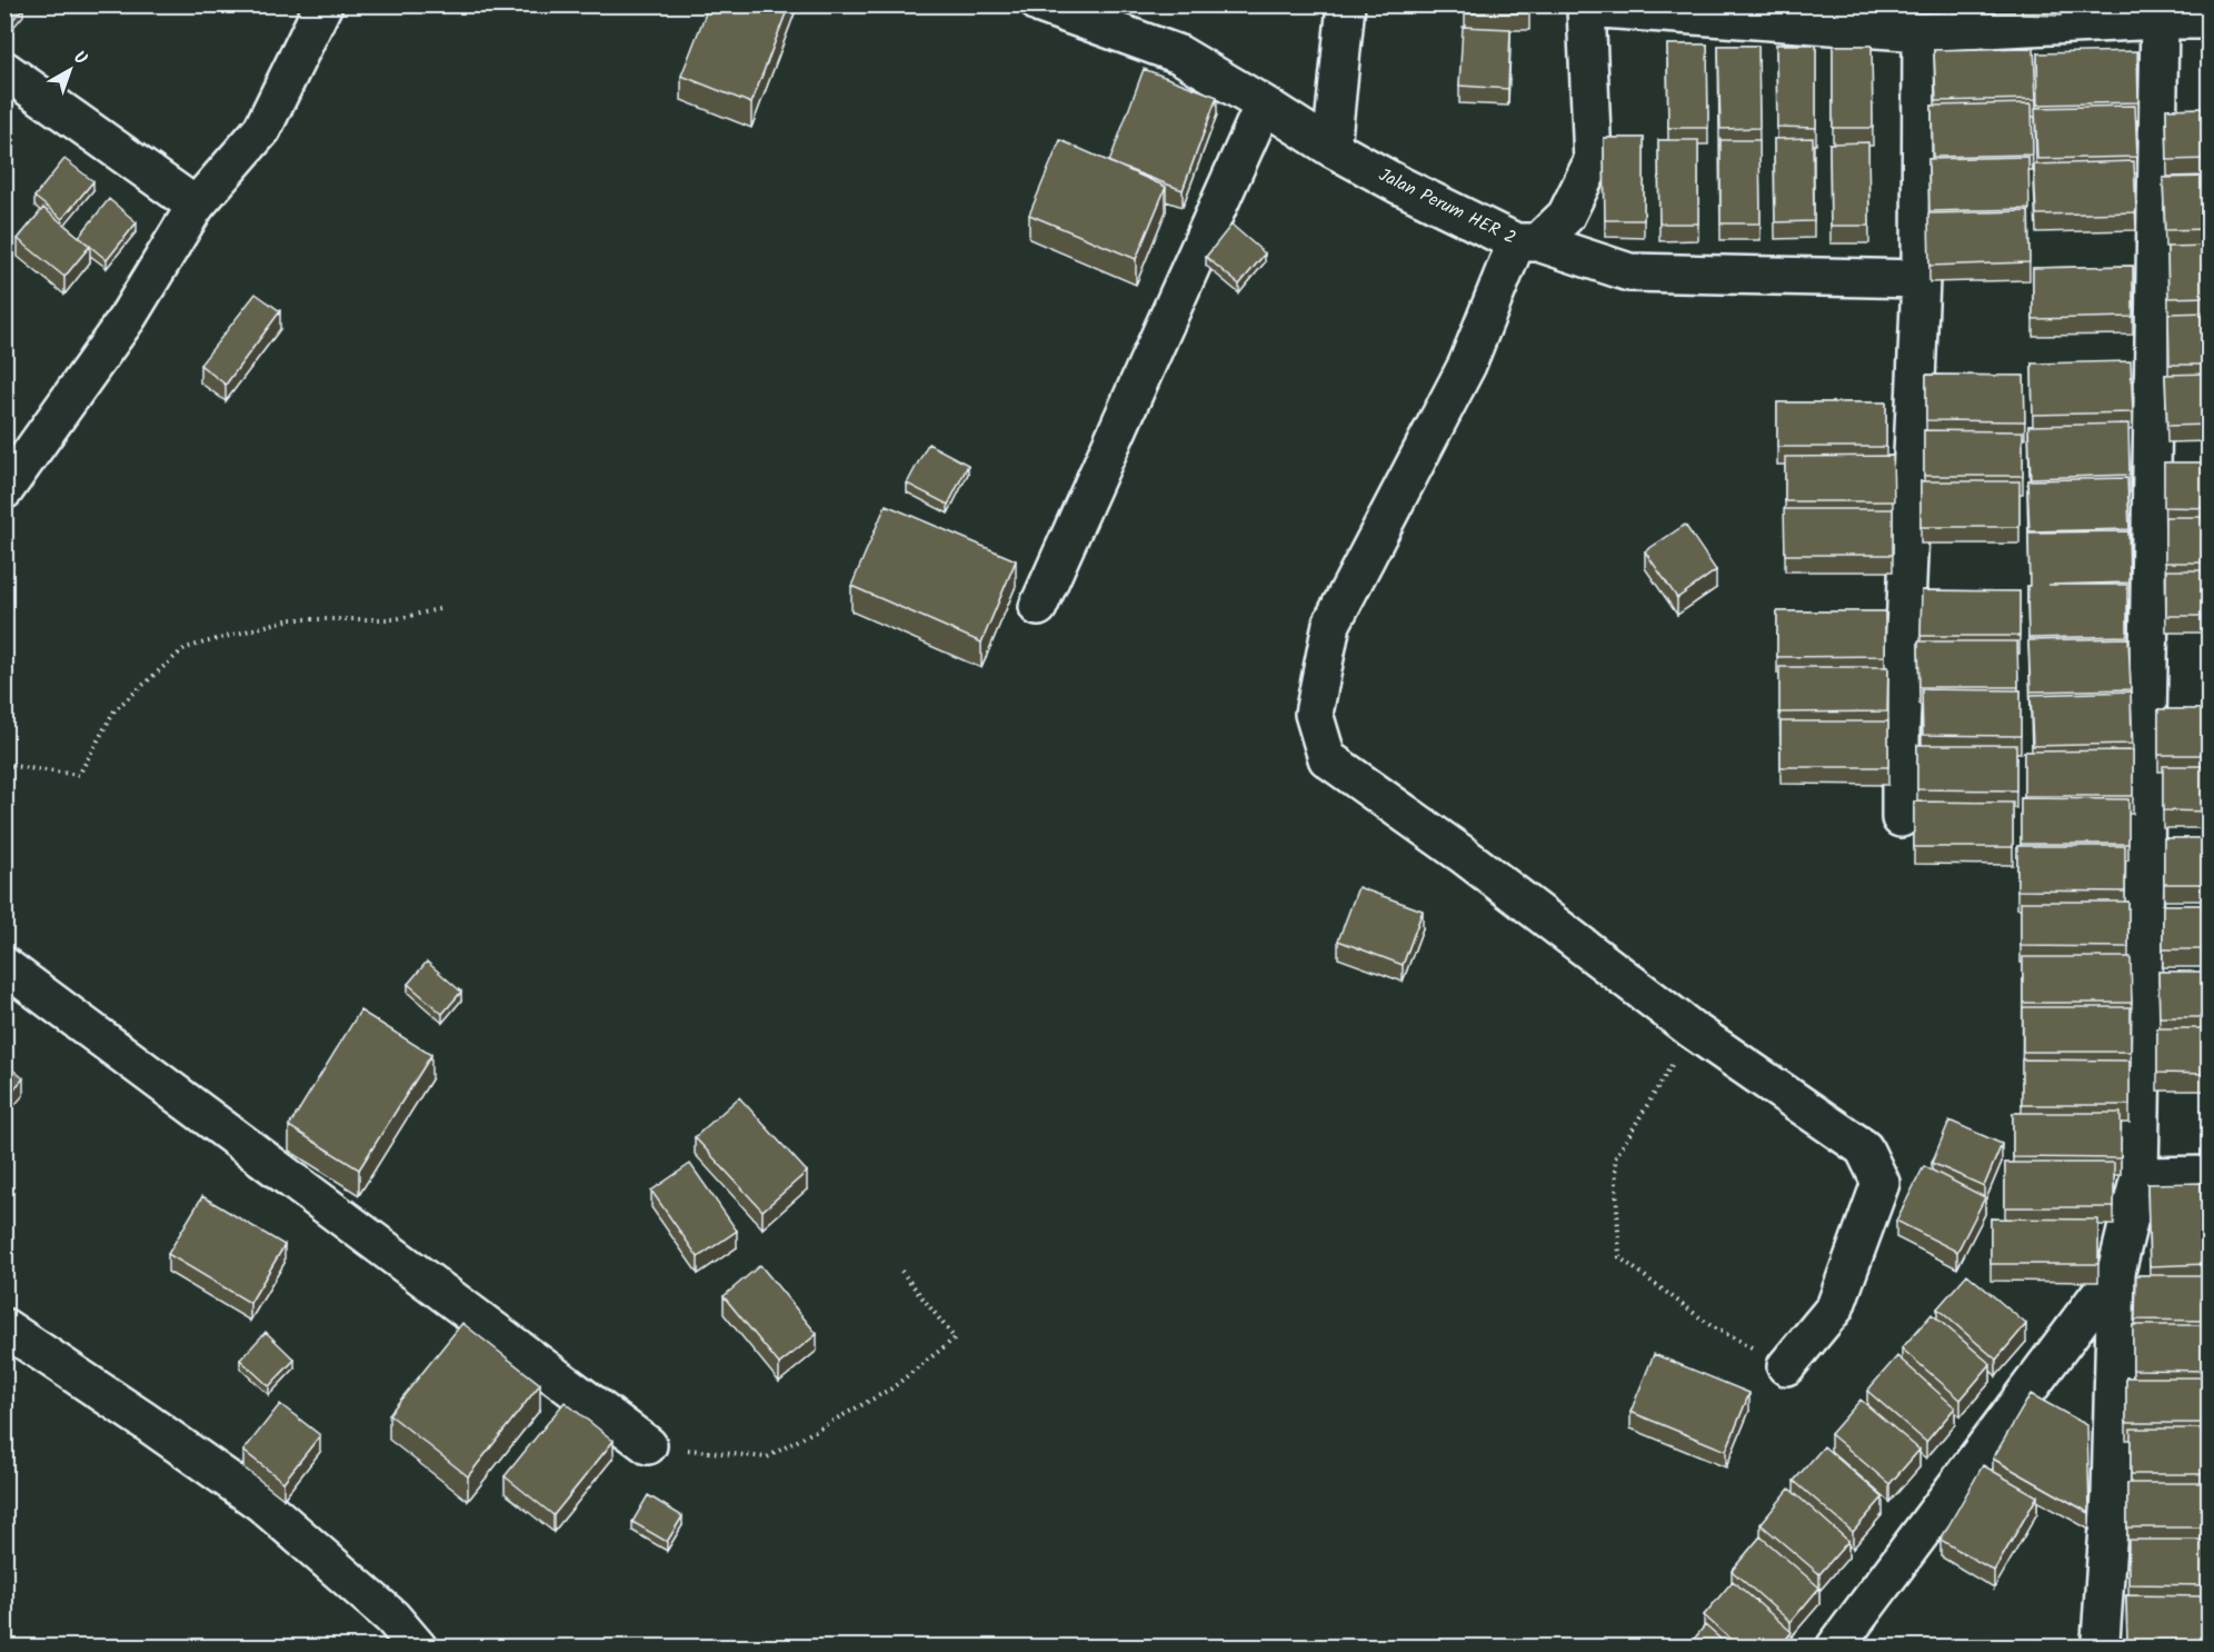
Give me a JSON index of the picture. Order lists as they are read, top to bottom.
{
  "streets": {
    "street": ["Jalan Perum HER 2"]
  },
  "north": "top right"
}
